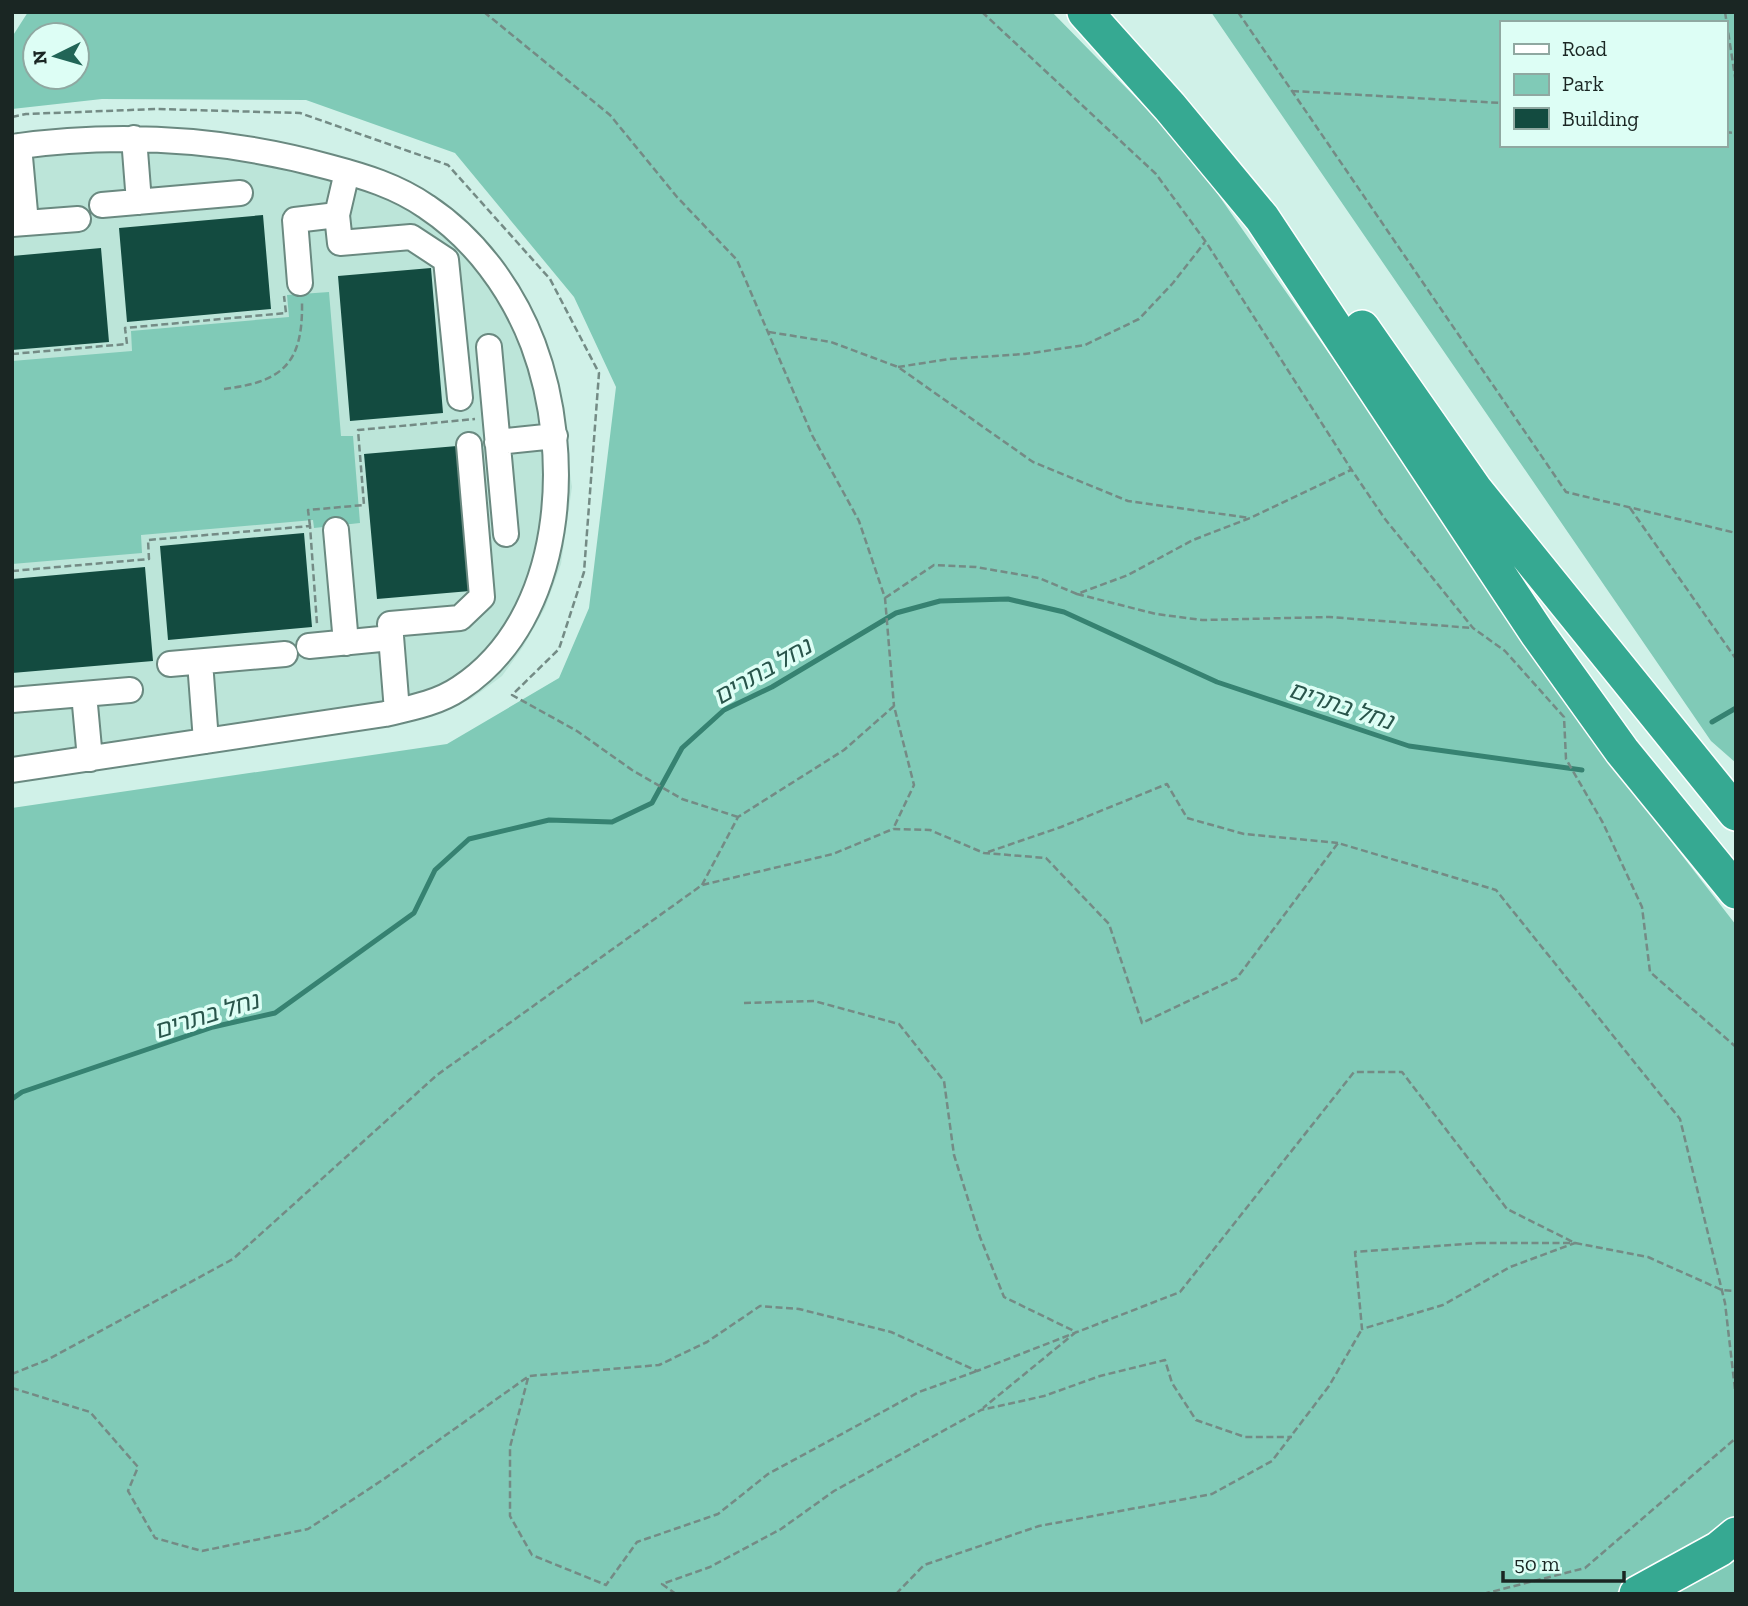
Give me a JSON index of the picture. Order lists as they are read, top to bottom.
{
  "water": ["נחל בתרים"],
  "legend": ["Road", "Park", "Building"],
  "scale_bar": "50 m",
  "north": "left"
}
